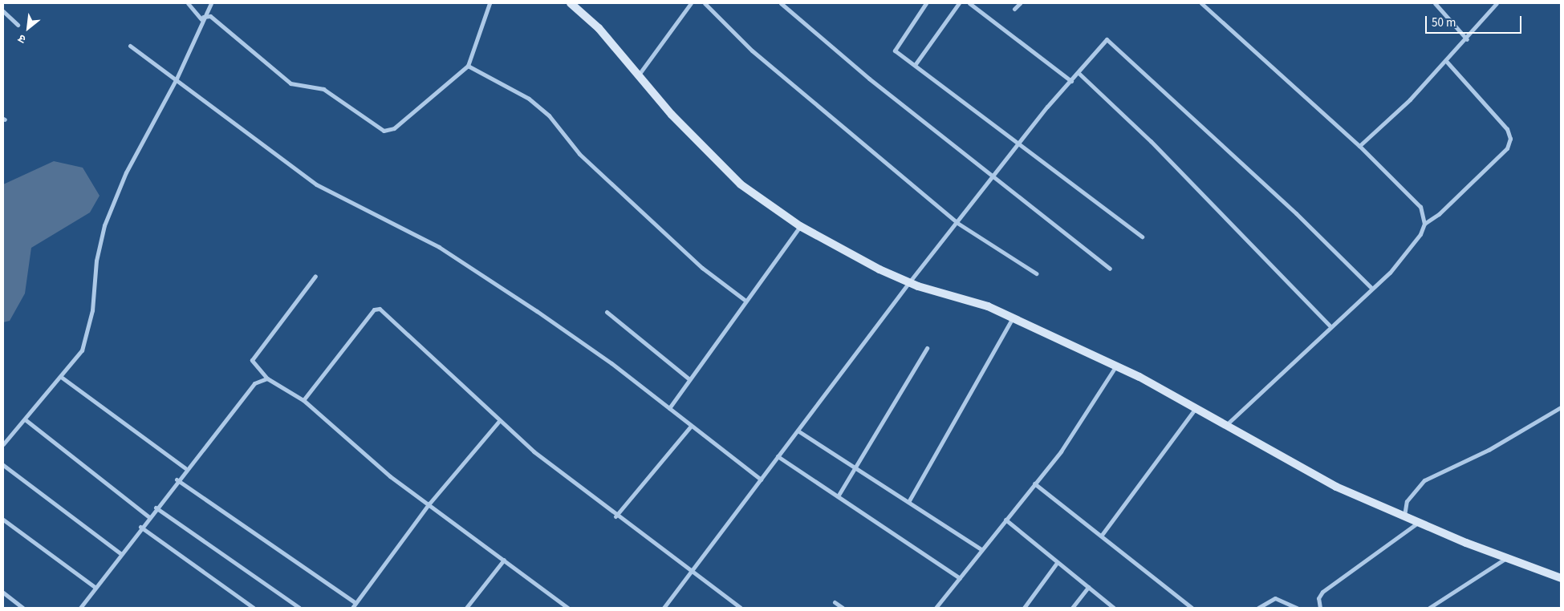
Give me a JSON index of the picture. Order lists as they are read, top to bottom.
{
  "scale_bar": "50 m",
  "north": "bottom left"
}
